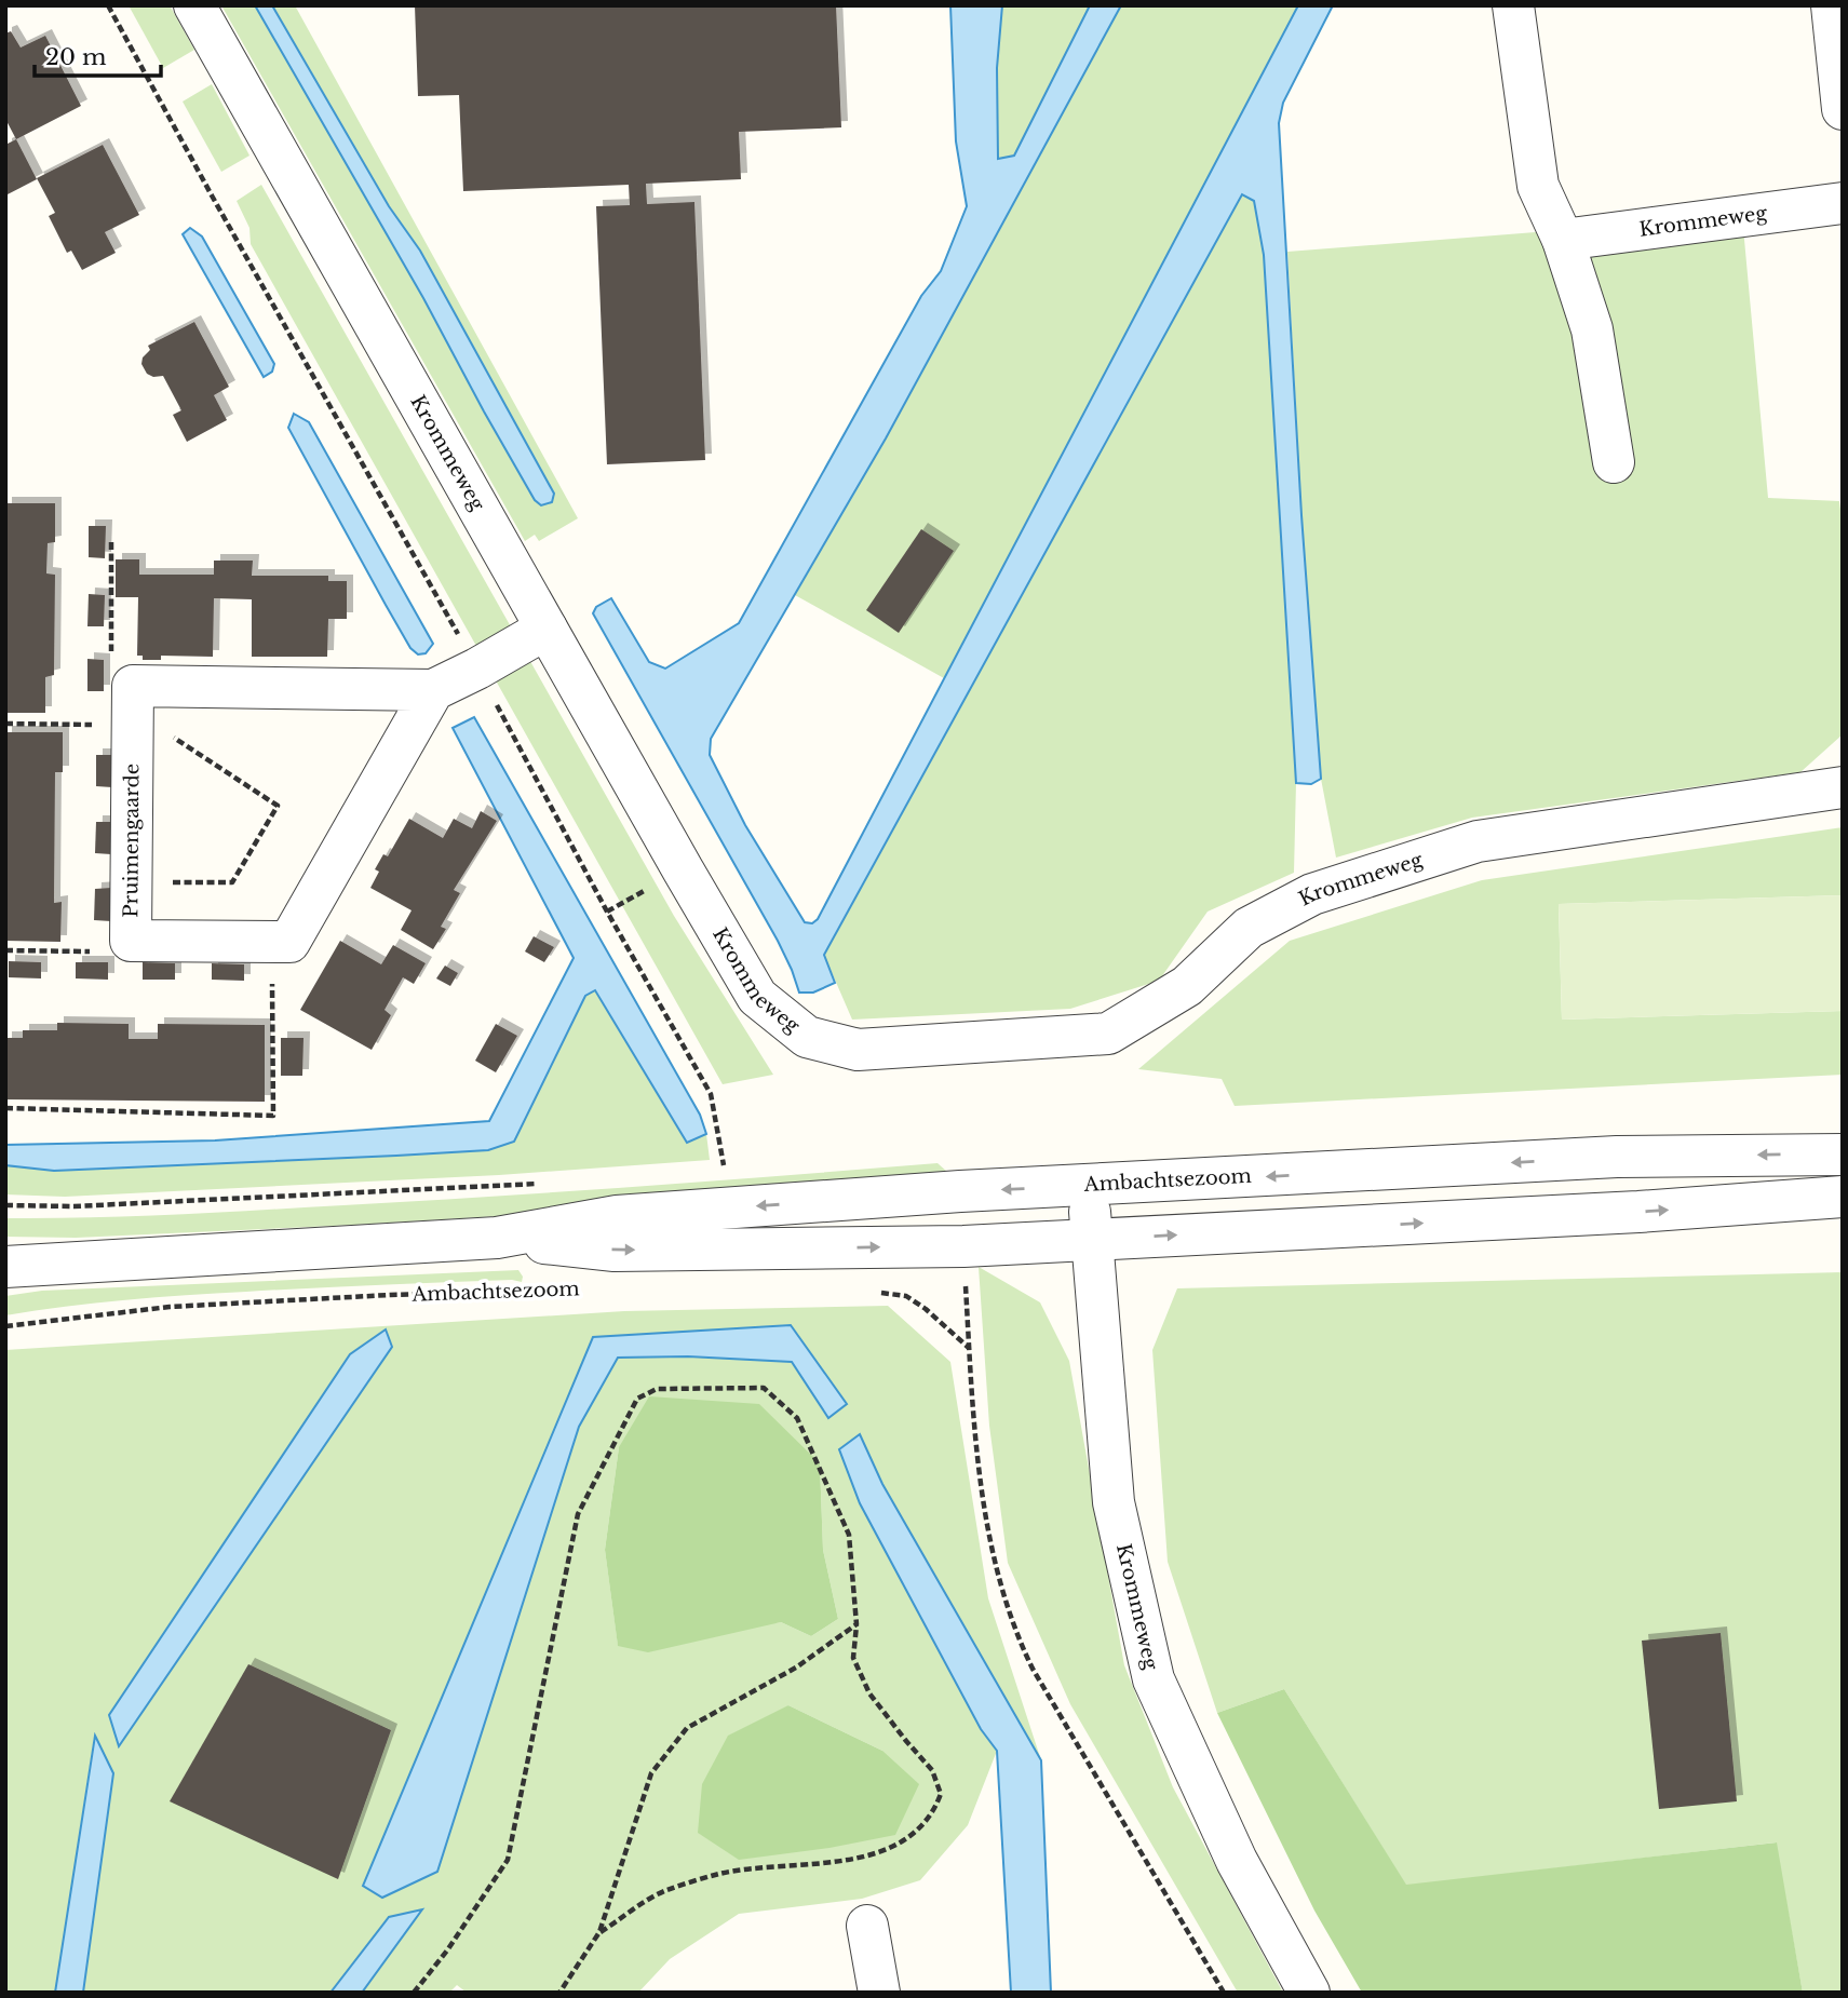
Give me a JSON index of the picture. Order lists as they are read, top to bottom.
{
  "streets": {
    "street": ["Krommeweg", "Pruimengaarde", "Ambachtsezoom"]
  },
  "crossings": [
    ["Krommeweg", "Pruimengaarde"],
    ["Krommeweg", "Ambachtsezoom"]
  ],
  "scale_bar": "20 m"
}
